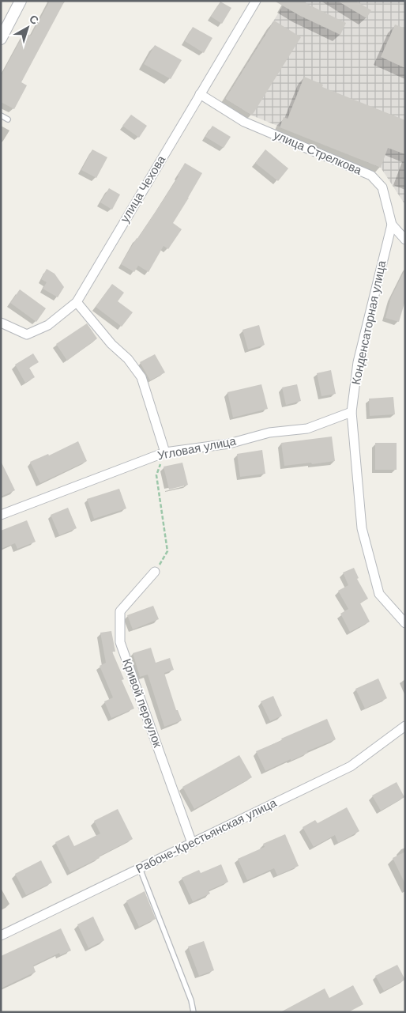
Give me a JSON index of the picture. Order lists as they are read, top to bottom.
{
  "streets": {
    "street": [
      "улица Стрелкова",
      "улица Чехова",
      "Конденсаторная улица",
      "Угловая улица",
      "Кривой переулок",
      "Рабоче-Крестьянская улица"
    ]
  },
  "crossings": [
    ["улица Стрелкова", "улица Чехова"],
    ["улица Стрелкова", "Конденсаторная улица"],
    ["Конденсаторная улица", "Угловая улица"],
    ["Кривой переулок", "Рабоче-Крестьянская улица"]
  ],
  "north": "top right"
}
